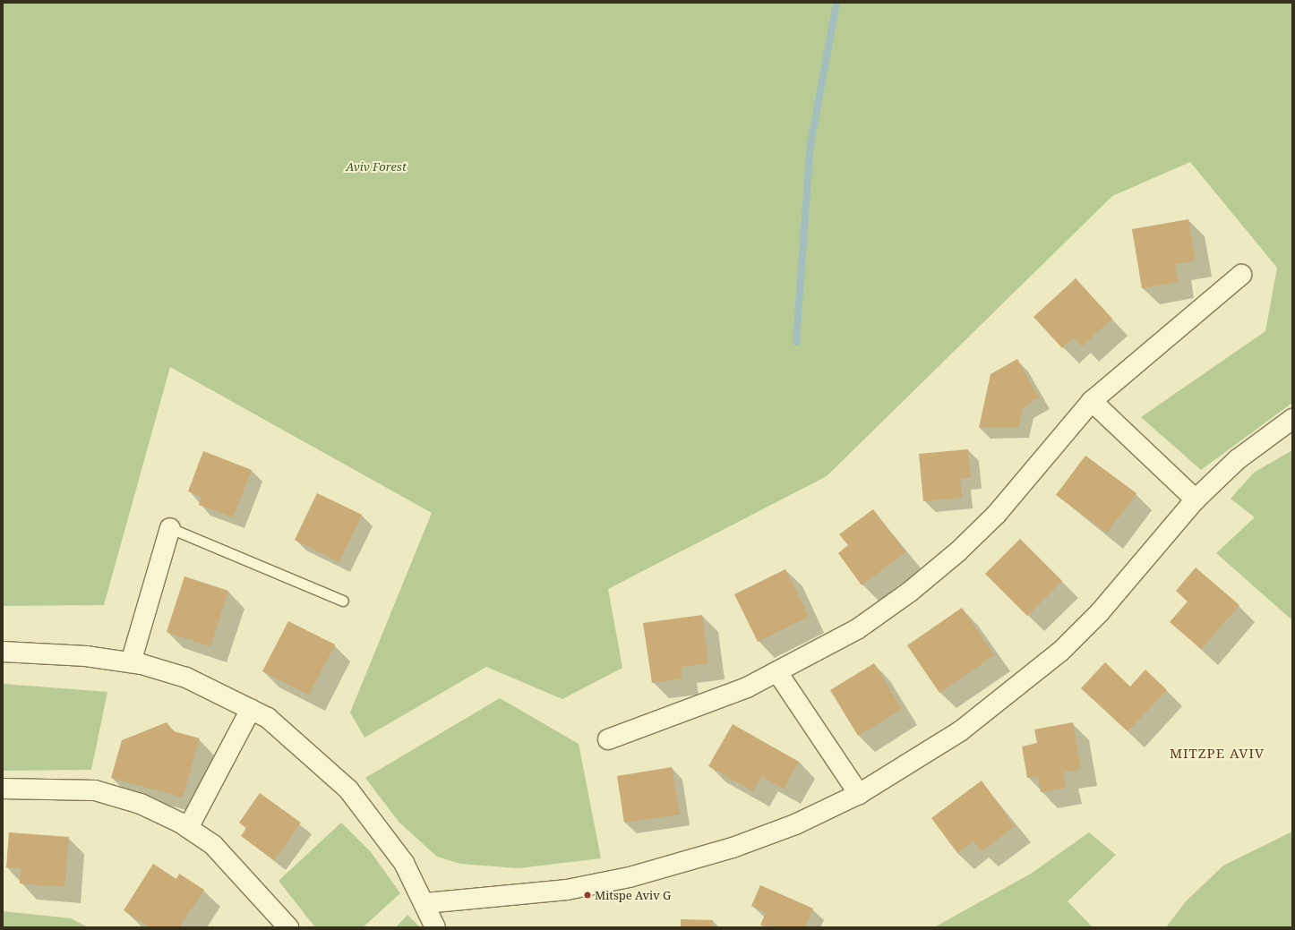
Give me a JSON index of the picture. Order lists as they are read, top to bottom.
{
  "districts": ["MITZPE AVIV"],
  "parks": ["Aviv Forest"],
  "places": ["Mitspe Aviv G"]
}
